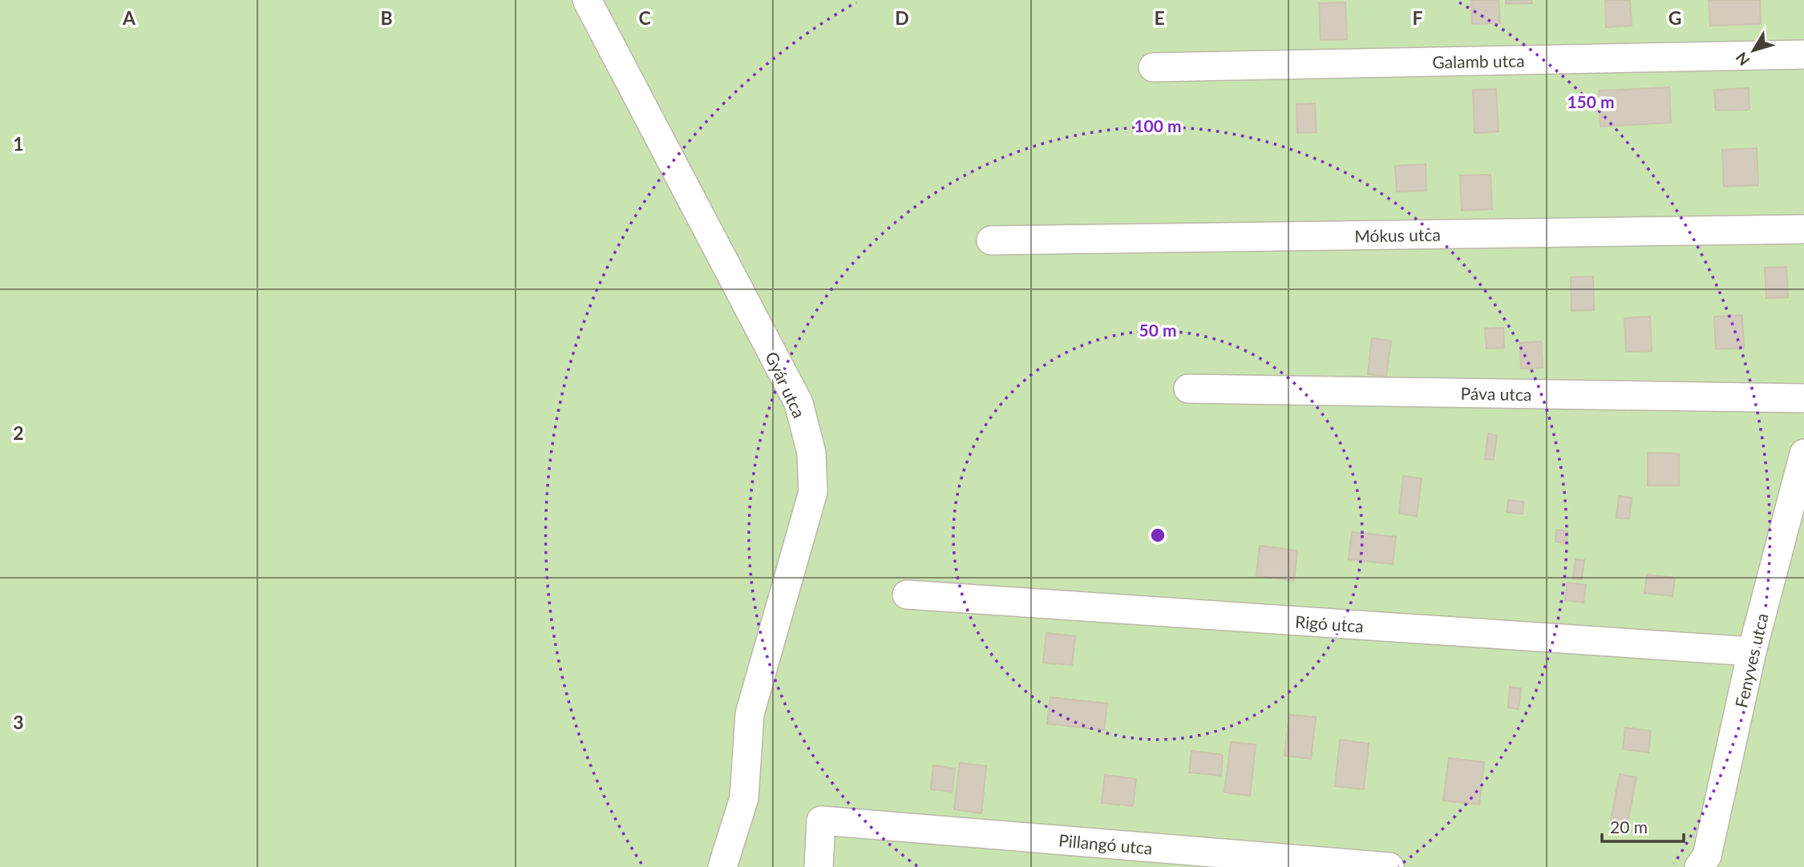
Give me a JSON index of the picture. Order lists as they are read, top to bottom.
{
  "streets": {
    "street": [
      "Galamb utca",
      "Mókus utca",
      "Gyár utca",
      "Páva utca",
      "Rigó utca",
      "Fenyves utca",
      "Pillangó utca"
    ]
  },
  "crossings": [
    ["Rigó utca", "Fenyves utca"]
  ],
  "scale_bar": "20 m",
  "north": "bottom left",
  "grid": {
    "columns": [
      "A",
      "B",
      "C",
      "D",
      "E",
      "F",
      "G"
    ],
    "rows": ["1", "2", "3"]
  },
  "rings": ["150 m", "100 m", "50 m"]
}
